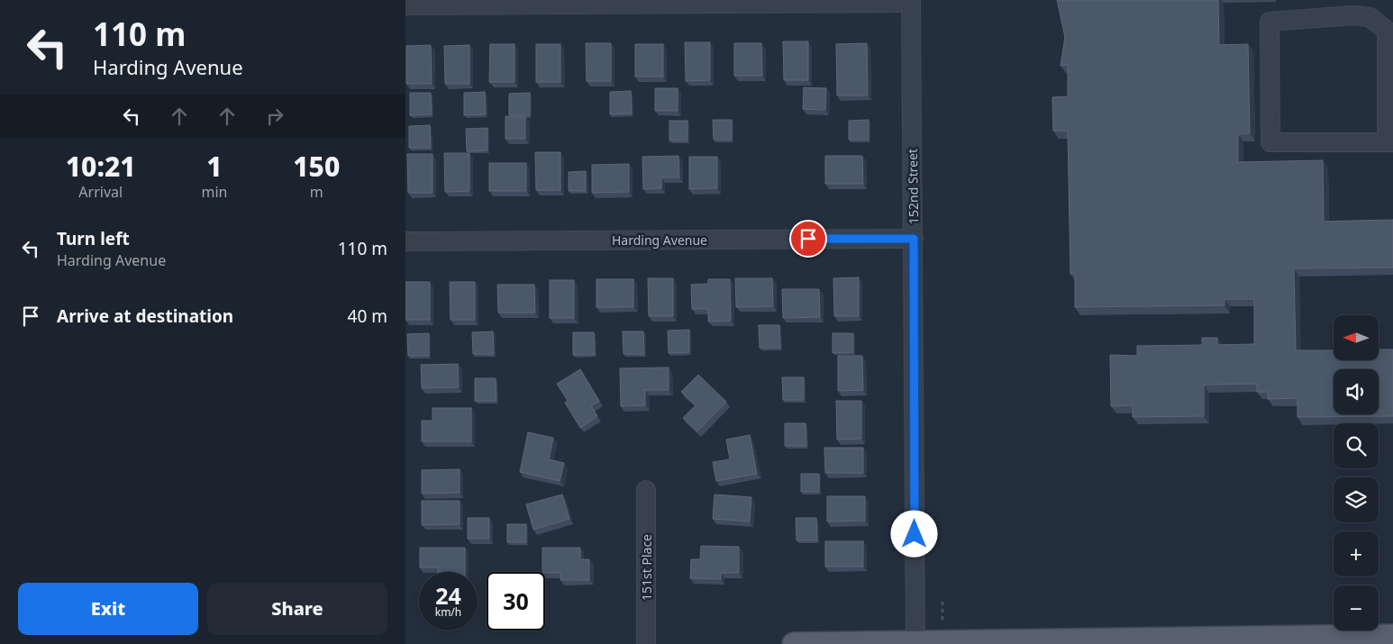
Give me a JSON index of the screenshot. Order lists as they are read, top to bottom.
{
  "streets": {
    "street": ["152nd Street", "Harding Avenue", "151st Place"]
  },
  "crossings": [
    ["152nd Street", "Harding Avenue"]
  ],
  "north": "left",
  "page": {
    "turn": ["110 m", "Harding Avenue"],
    "eta": [
      "10:21",
      "Arrival",
      "1",
      "min",
      "150",
      "m"
    ],
    "list": [
      {
        "name": "Turn left",
        "note": "Harding Avenue",
        "value": "110 m"
      },
      {
        "name": "Arrive at destination",
        "value": "40 m"
      }
    ],
    "map_buttons": ["+", "−"],
    "speed": "24 km/h",
    "limit": "30",
    "buttons": ["Exit", "Share"]
  }
}
